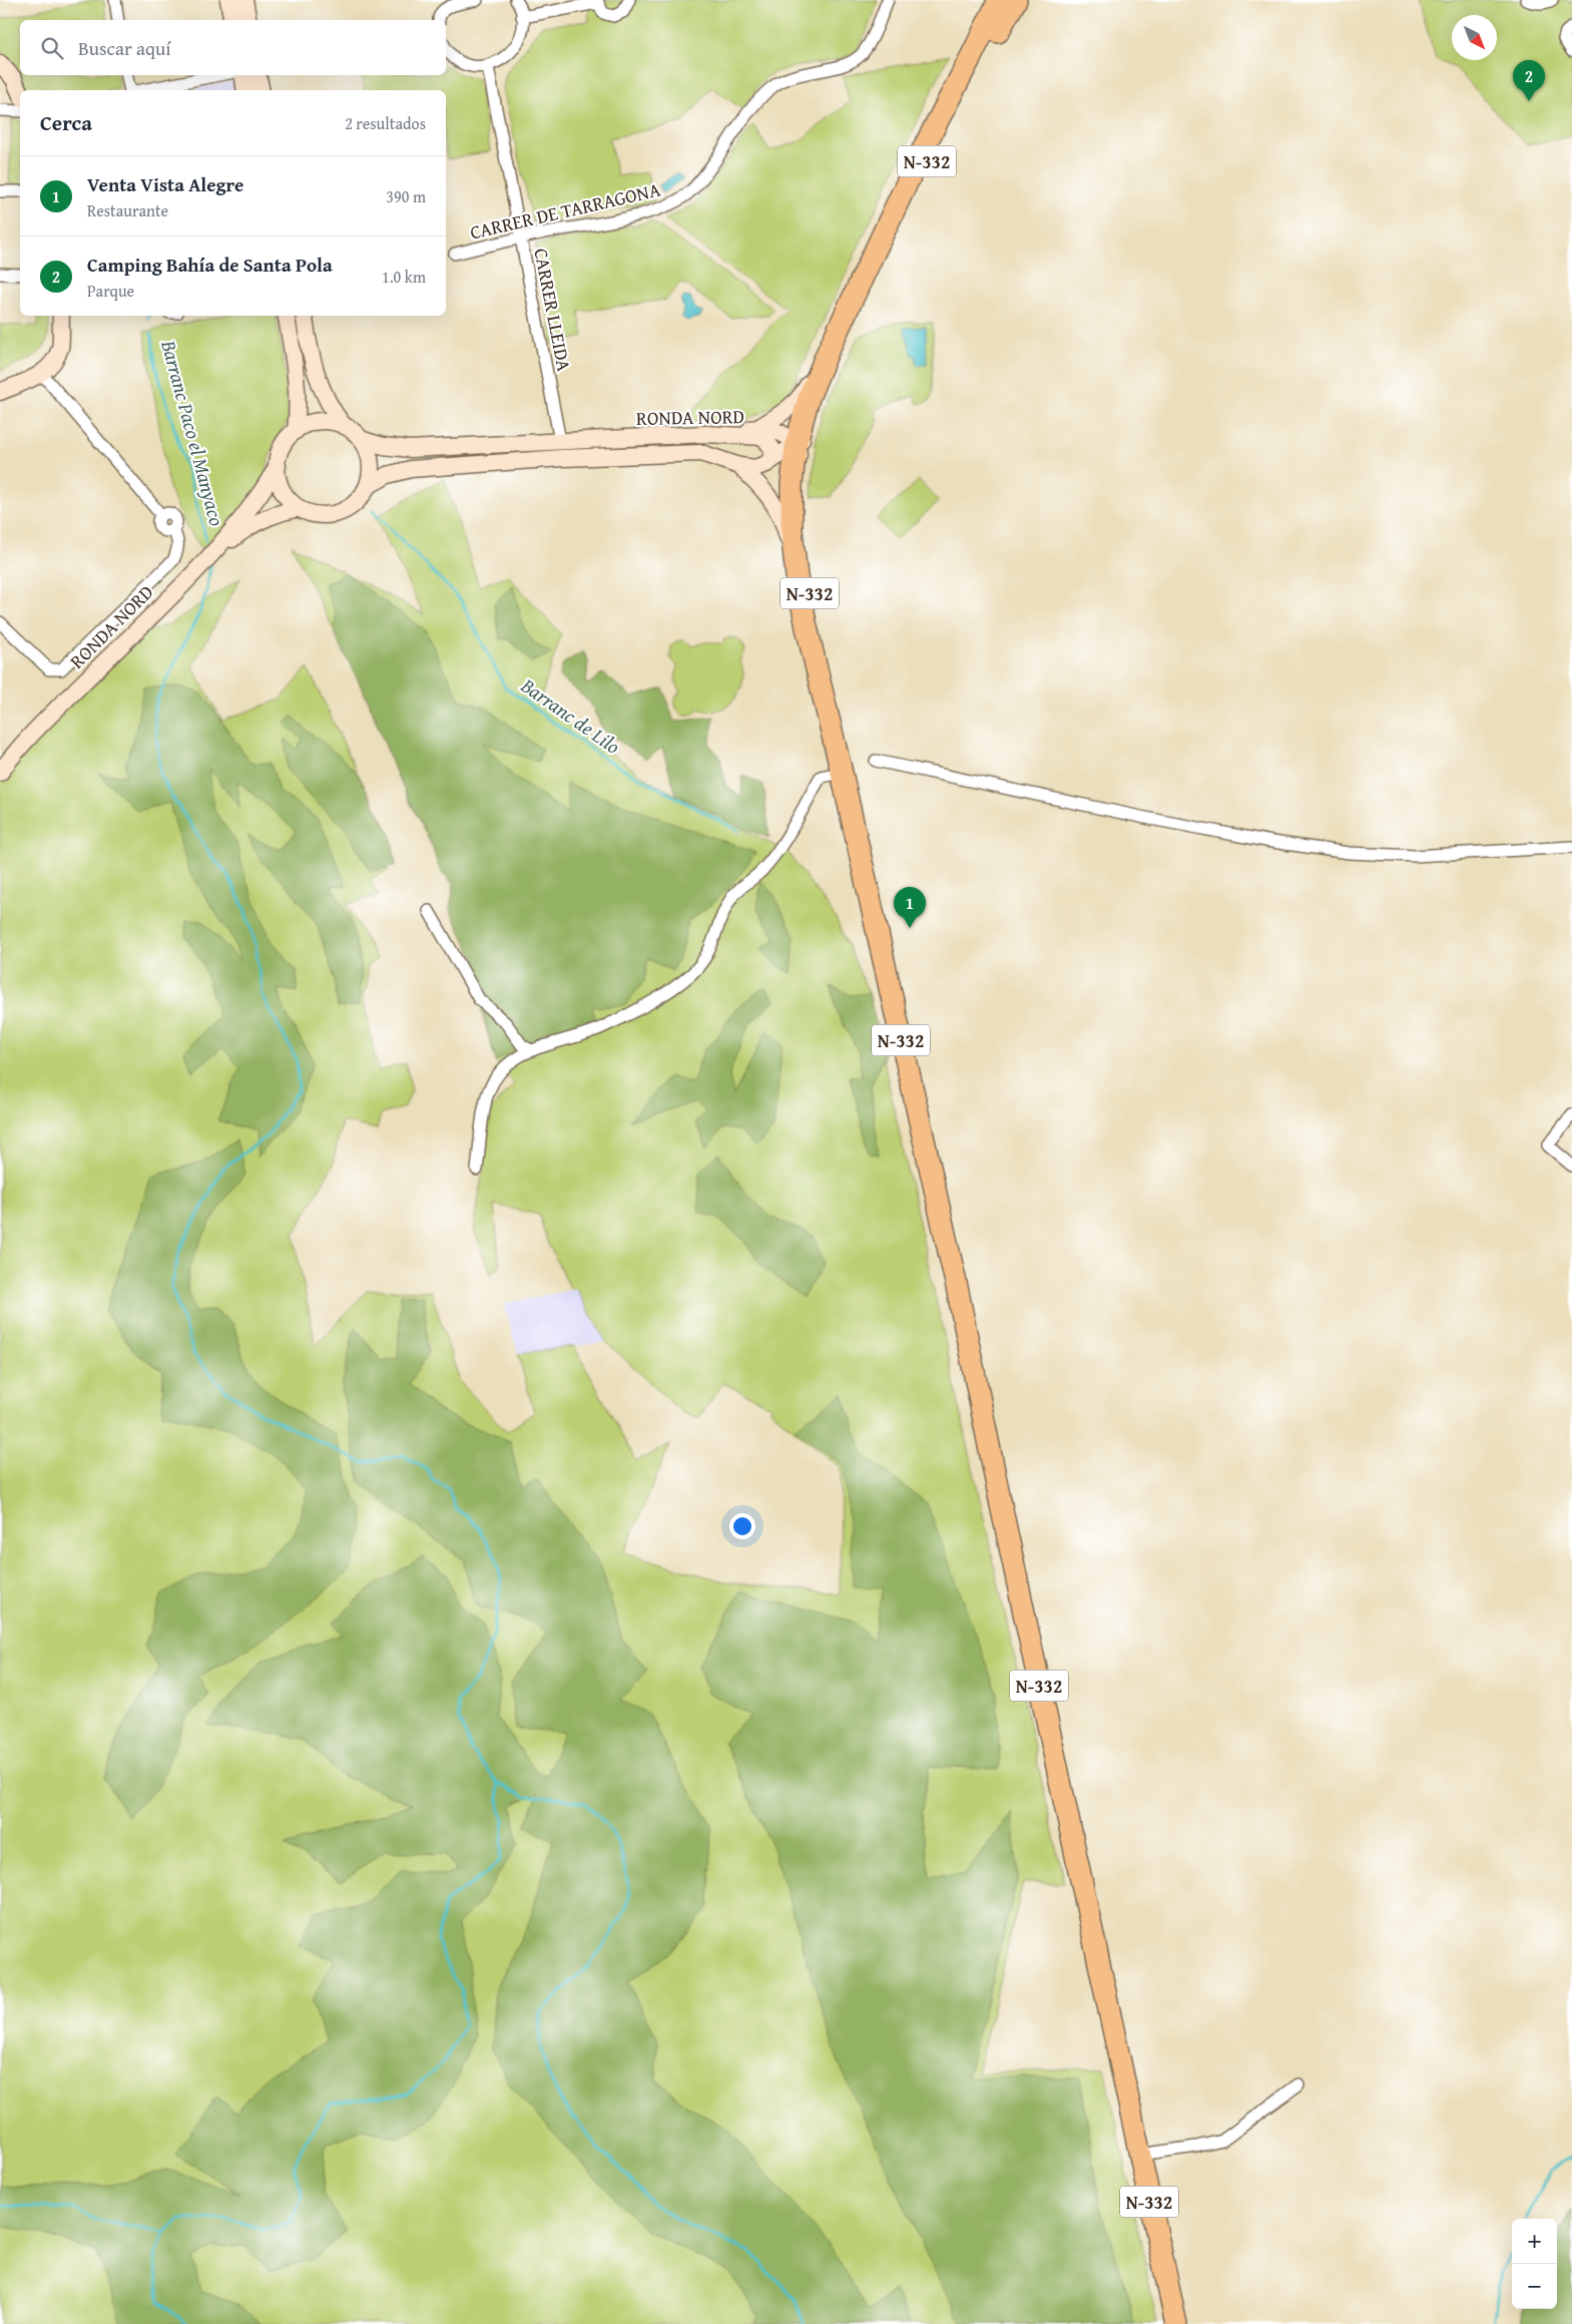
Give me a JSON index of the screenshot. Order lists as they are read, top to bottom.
{
  "streets": {
    "highway": ["N-332"],
    "main road": ["RONDA NORD"],
    "street": ["CARRER DE TARRAGONA", "CARRER LLEIDA"]
  },
  "crossings": [
    ["CARRER DE TARRAGONA", "CARRER LLEIDA"],
    ["CARRER LLEIDA", "RONDA NORD"]
  ],
  "water": ["Barranc Paco el Manyaco", "Barranc de Lilo"],
  "north": "bottom right",
  "page": {
    "search": "Buscar aquí",
    "pins": ["2", "1"],
    "heading": ["Cerca", "2 resultados"],
    "list": [
      {
        "mark": "1",
        "name": "Venta Vista Alegre",
        "note": "Restaurante",
        "value": "390 m"
      },
      {
        "mark": "2",
        "name": "Camping Bahía de Santa Pola",
        "note": "Parque",
        "value": "1.0 km"
      }
    ],
    "map_buttons": ["+", "−"]
  }
}
